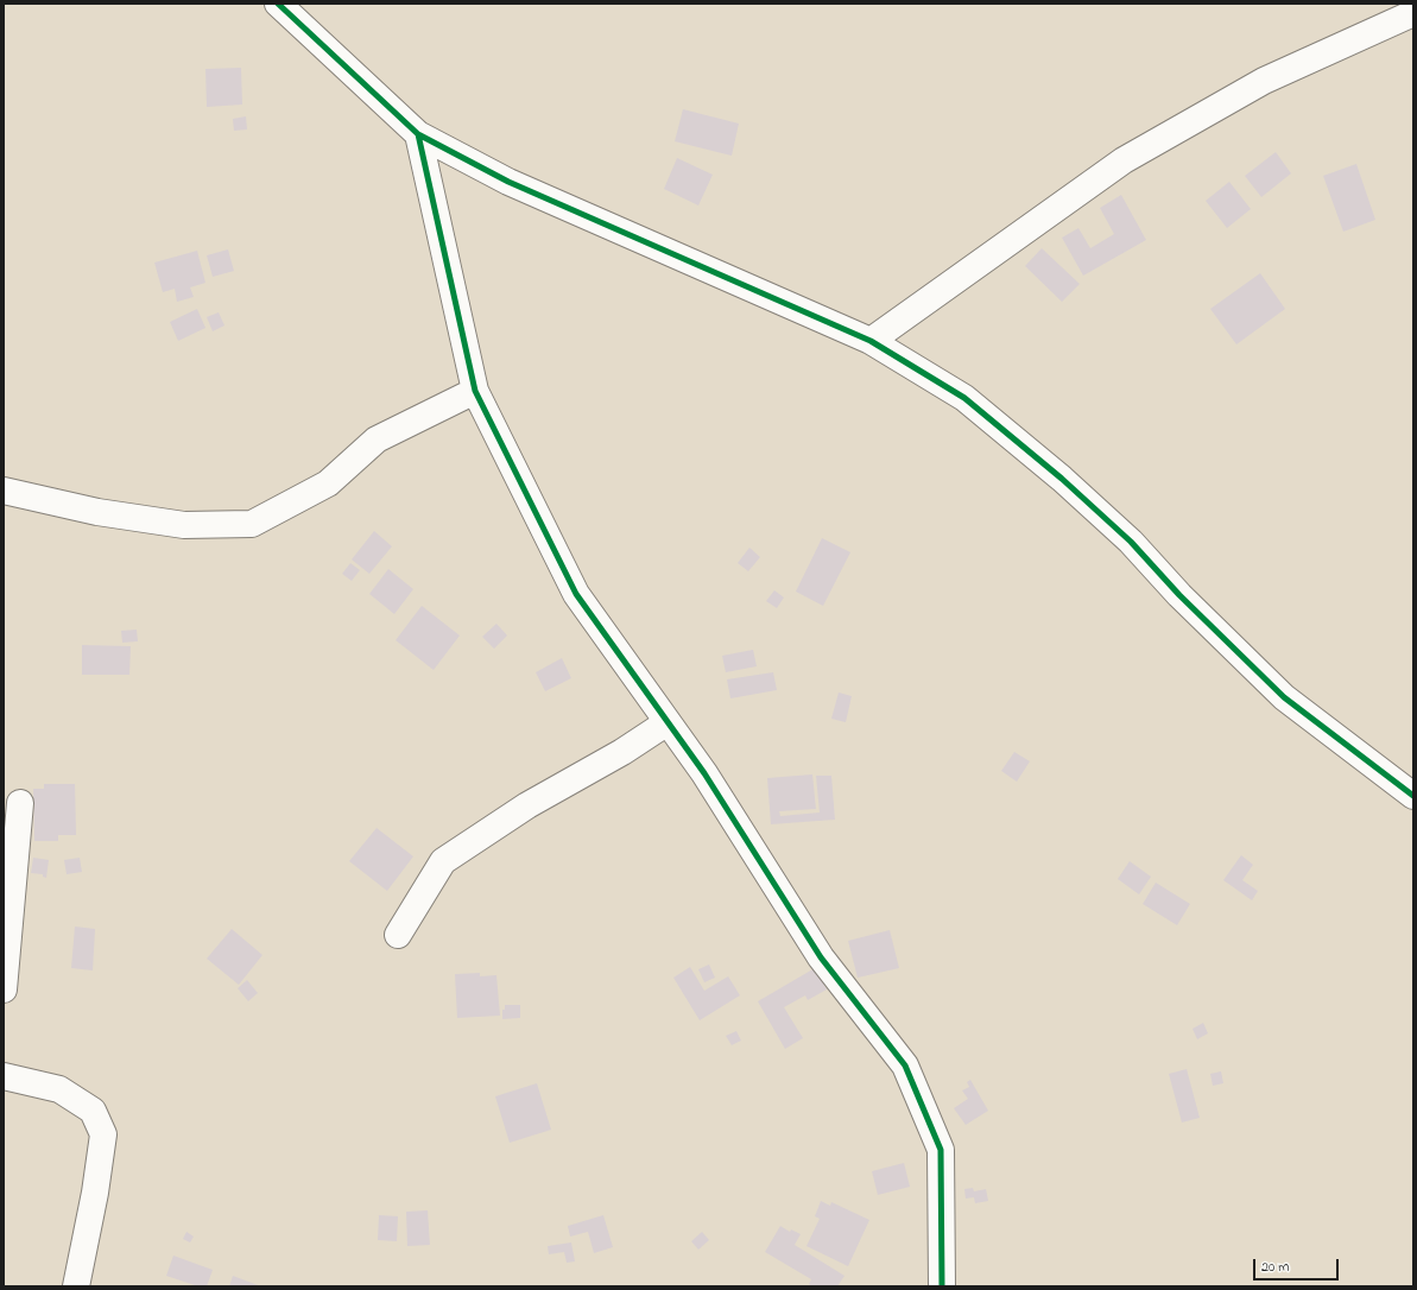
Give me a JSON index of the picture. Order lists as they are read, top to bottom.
{
  "scale_bar": "20 m"
}
